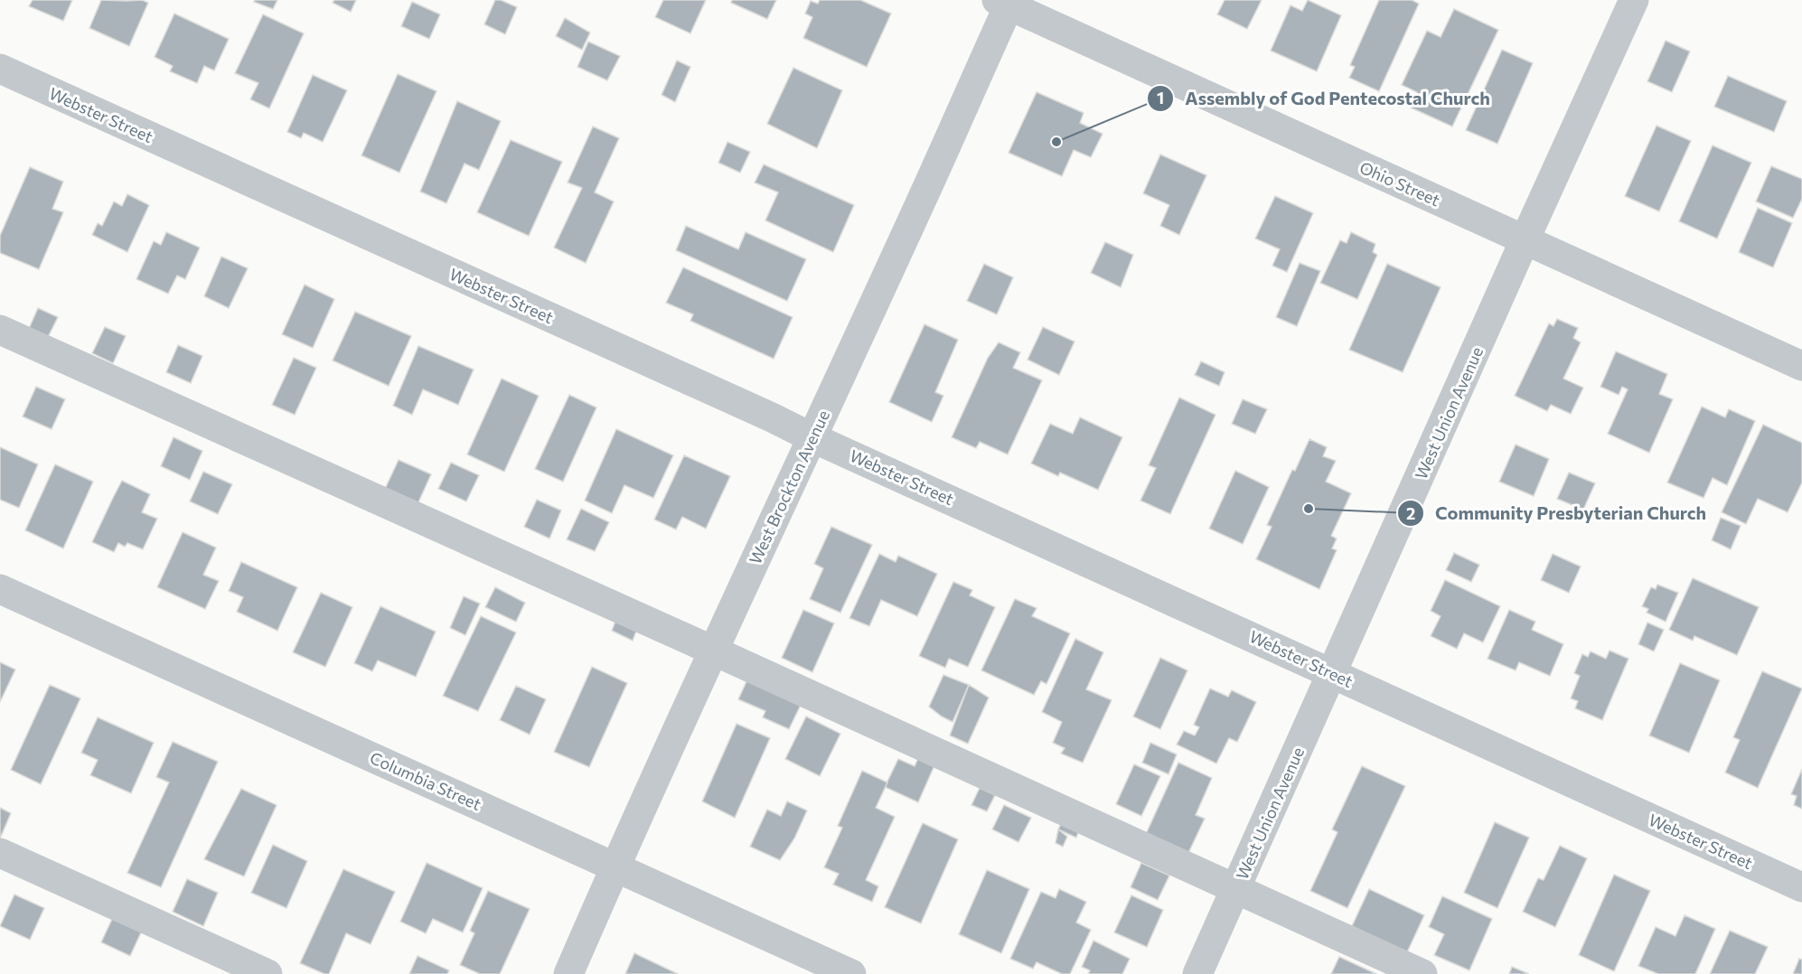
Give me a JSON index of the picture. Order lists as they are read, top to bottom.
{
  "streets": {
    "street": [
      "Webster Street",
      "Ohio Street",
      "West Union Avenue",
      "West Brockton Avenue",
      "Columbia Street"
    ]
  },
  "crossings": [
    ["Webster Street", "West Union Avenue"],
    ["Webster Street", "West Brockton Avenue"],
    ["Ohio Street", "West Union Avenue"],
    ["Ohio Street", "West Brockton Avenue"],
    ["West Brockton Avenue", "Columbia Street"]
  ],
  "places": ["Assembly of God Pentecostal Church", "Community Presbyterian Church"]
}
